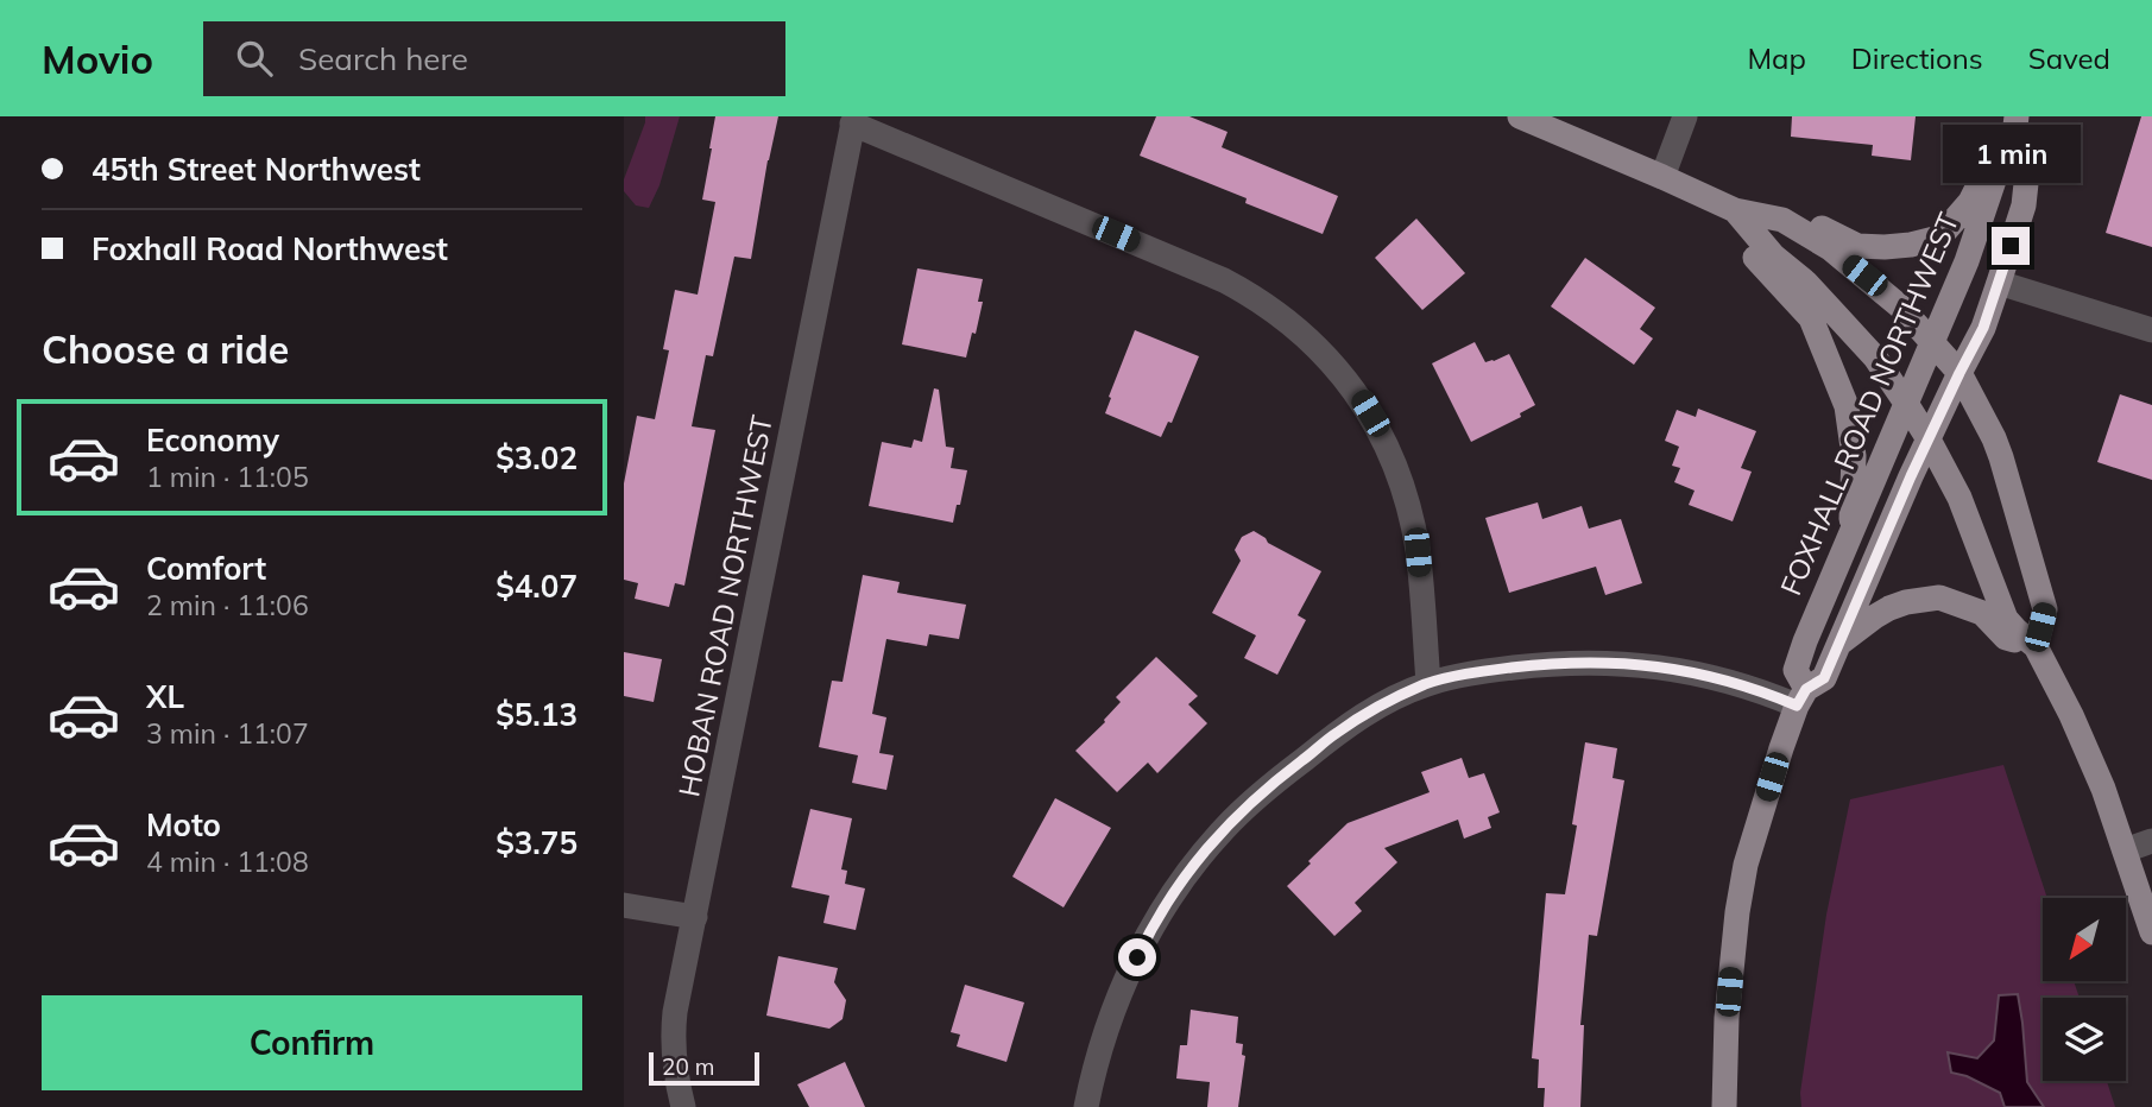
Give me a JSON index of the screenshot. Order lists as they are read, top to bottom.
{
  "streets": {
    "main road": ["FOXHALL ROAD NORTHWEST"],
    "street": ["HOBAN ROAD NORTHWEST"]
  },
  "scale_bar": "20 m",
  "north": "bottom left",
  "page": {
    "header": "Movio",
    "search": "Search here",
    "nav": ["Map", "Directions", "Saved"],
    "banner": ["45th Street Northwest", "Foxhall Road Northwest"],
    "bubble": "1 min",
    "heading": "Choose a ride",
    "list": [
      {
        "name": "Economy",
        "note": "1 min · 11:05",
        "value": "$3.02"
      },
      {
        "name": "Comfort",
        "note": "2 min · 11:06",
        "value": "$4.07"
      },
      {
        "name": "XL",
        "note": "3 min · 11:07",
        "value": "$5.13"
      },
      {
        "name": "Moto",
        "note": "4 min · 11:08",
        "value": "$3.75"
      }
    ],
    "buttons": "Confirm",
    "scale": "20 m"
  }
}
